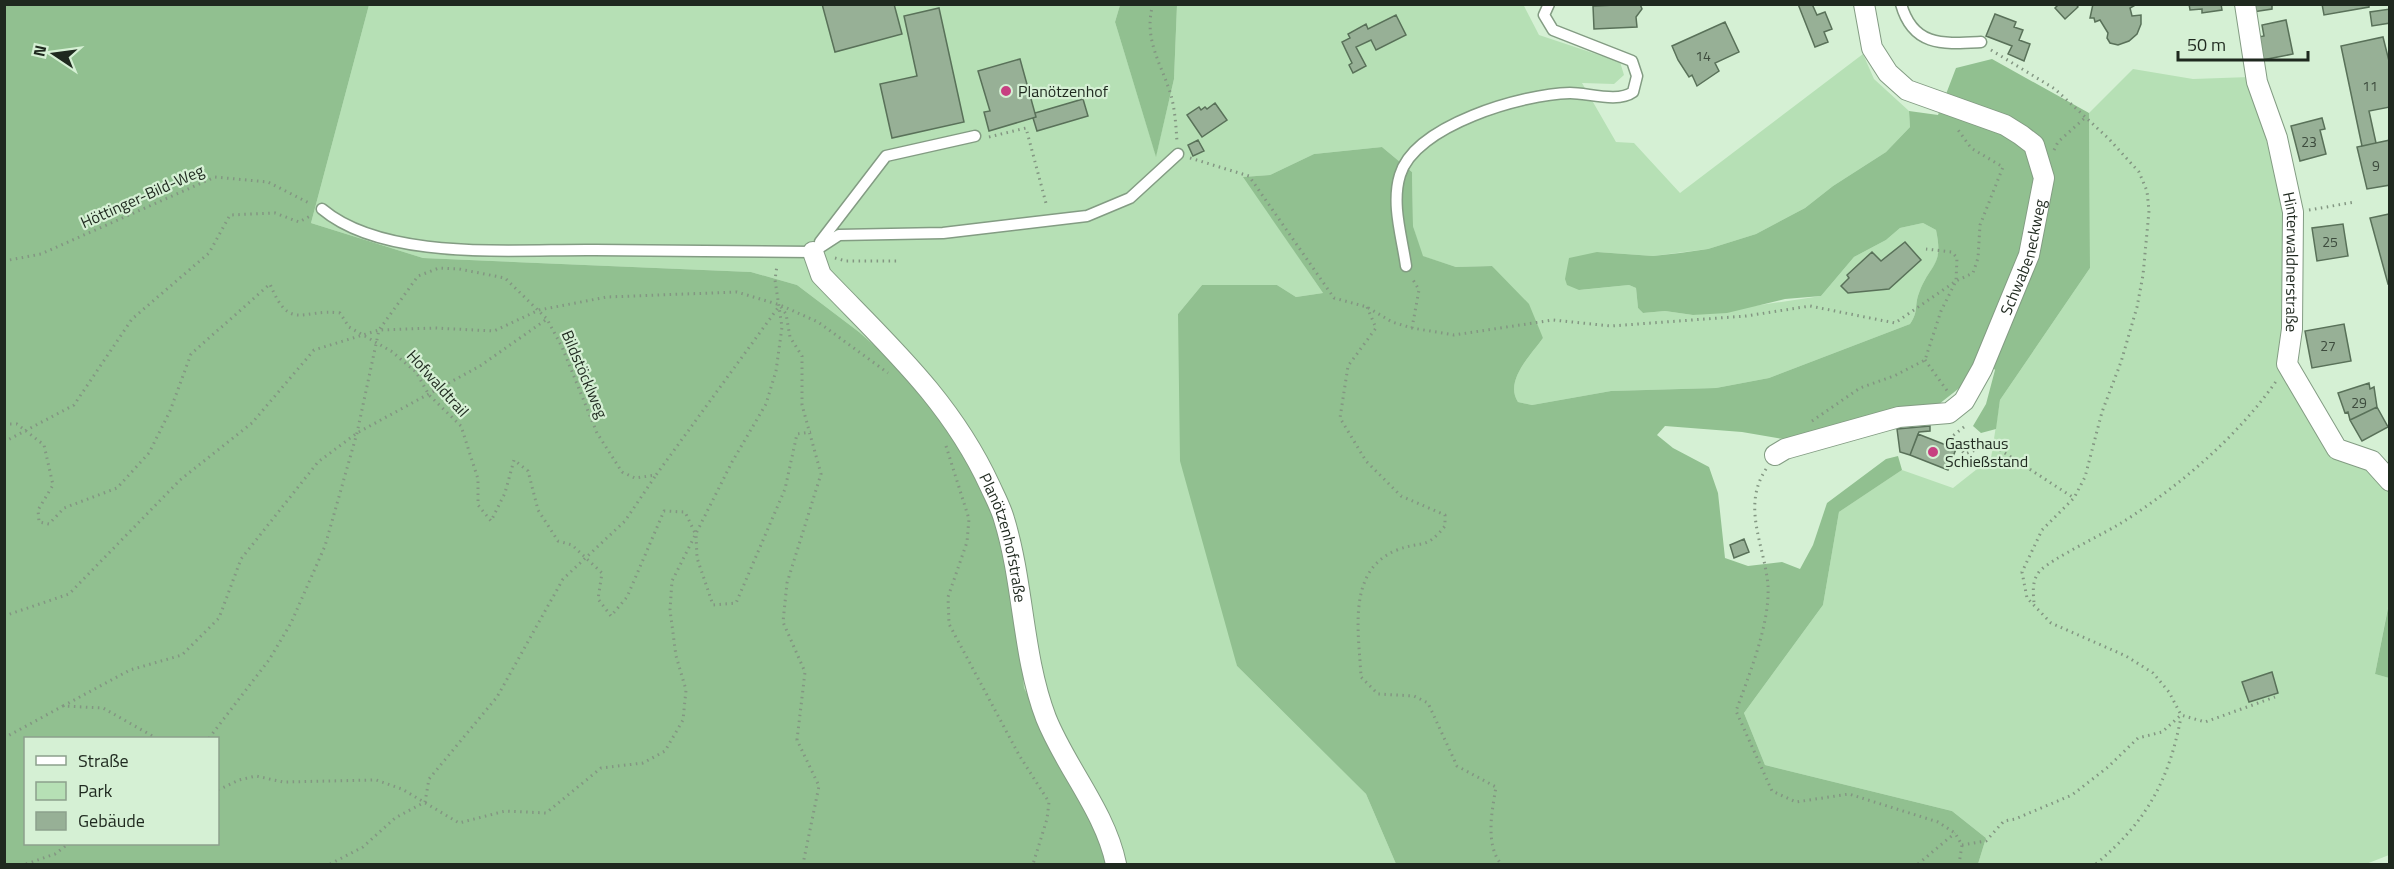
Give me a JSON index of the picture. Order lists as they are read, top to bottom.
{
  "streets": {
    "street": ["Schwabeneckweg", "Hinterwaldnerstraße", "Planötzenhofstraße"],
    "path": ["Höttinger-Bild-Weg", "Bildstöcklweg", "Hofwaldtrail"]
  },
  "crossings": [
    ["Bildstöcklweg", "Hofwaldtrail"]
  ],
  "places": ["Planötzenhof", "Gasthaus Schießstand"],
  "house_numbers": [
    "14",
    "11",
    "23",
    "9",
    "25",
    "27",
    "29"
  ],
  "legend": ["Straße", "Park", "Gebäude"],
  "scale_bar": "50 m",
  "north": "left"
}
